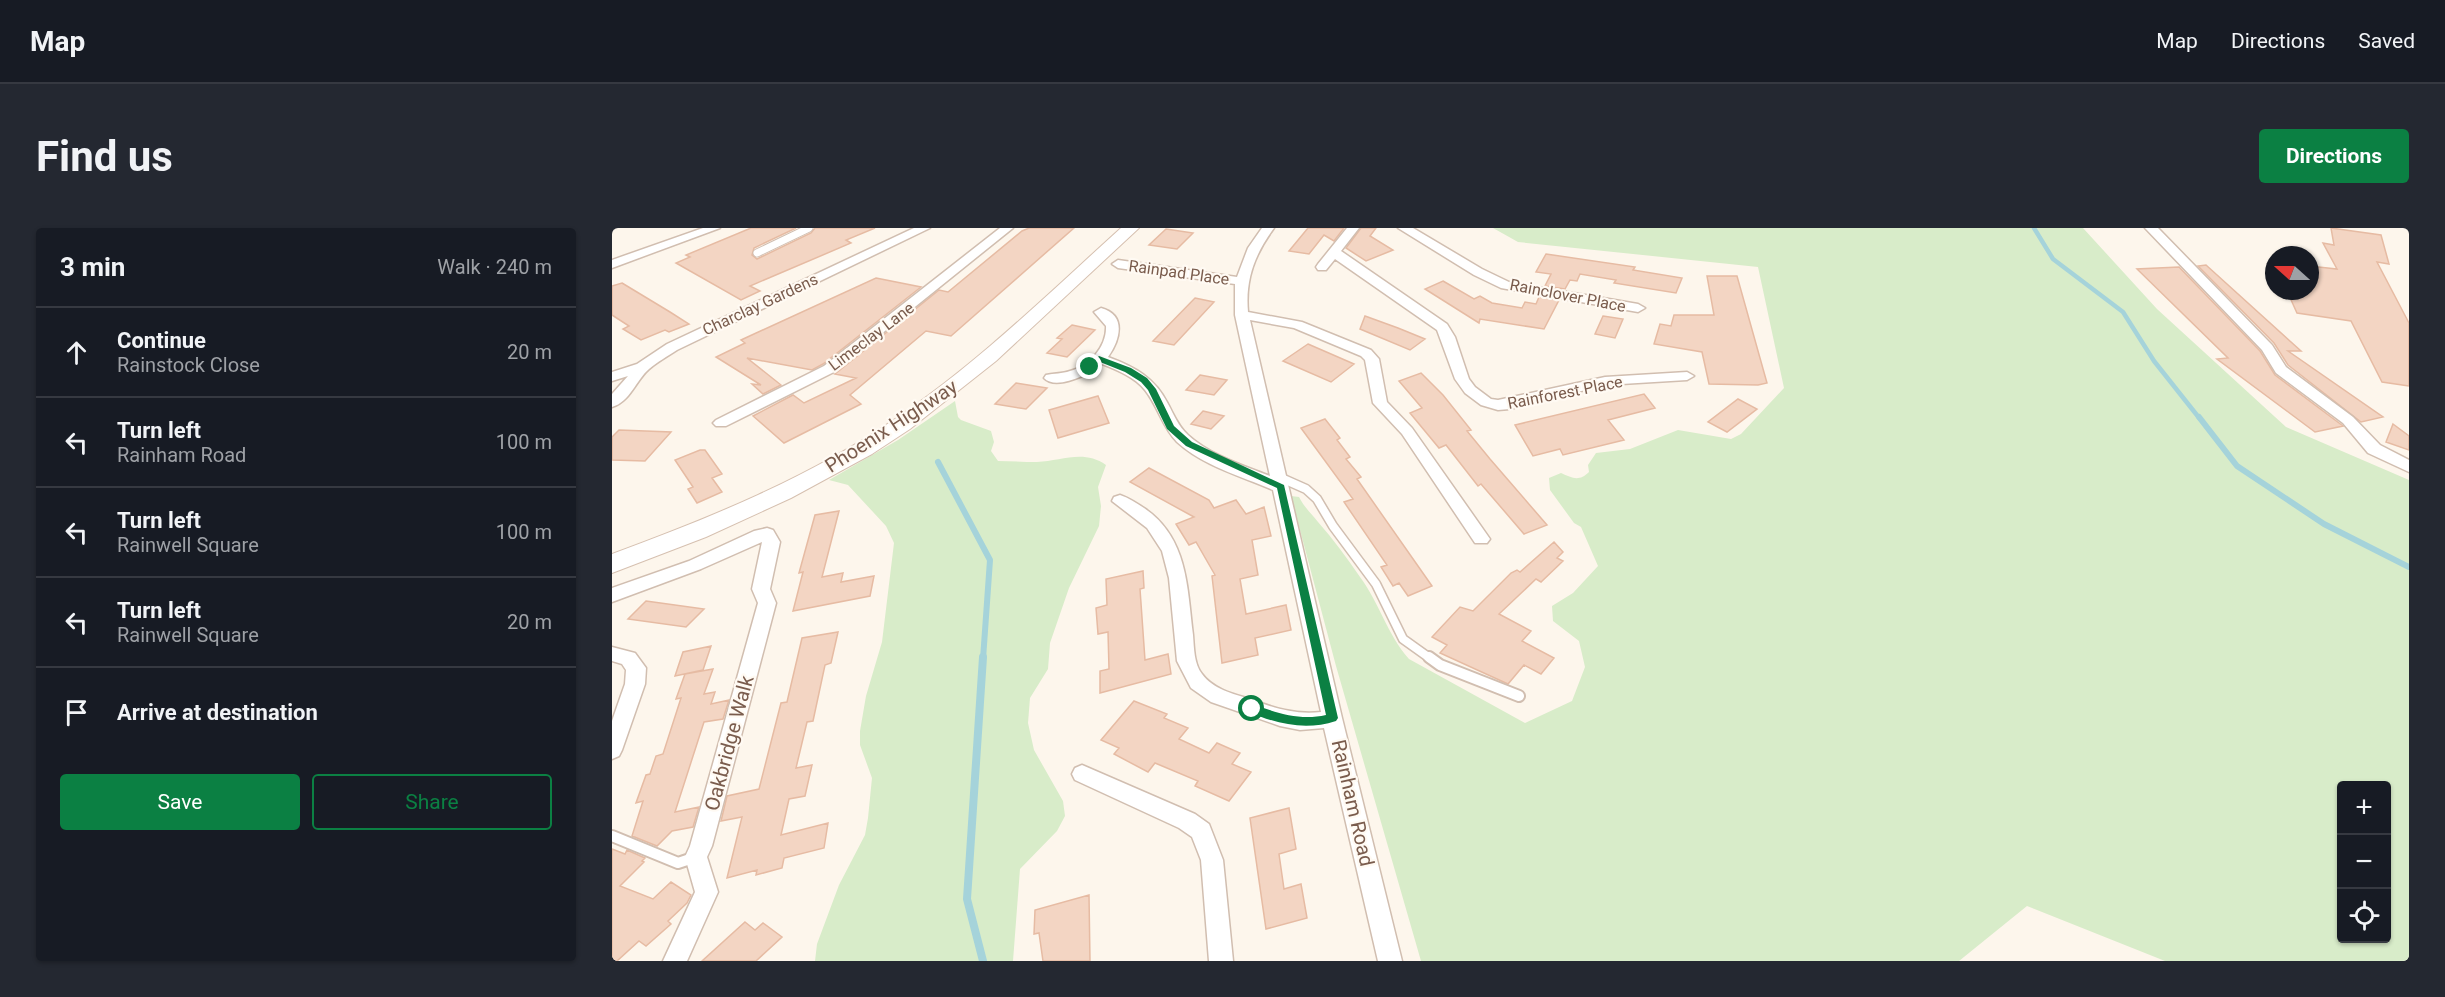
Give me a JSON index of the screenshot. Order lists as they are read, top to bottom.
{
  "streets": {
    "main road": ["Phoenix Highway"],
    "street": [
      "Rainpad Place",
      "Rainclover Place",
      "Charclay Gardens",
      "Limeclay Lane",
      "Rainforest Place",
      "Oakbridge Walk",
      "Rainham Road"
    ]
  },
  "crossings": [
    ["Rainpad Place", "Rainham Road"]
  ],
  "north": "left",
  "page": {
    "header": "Map",
    "nav": ["Map", "Directions", "Saved"],
    "buttons": [
      "Directions",
      ["Save", "Share"]
    ],
    "title": "Find us",
    "heading": ["3 min", "Walk · 240 m"],
    "list": [
      ["Continue", "Rainstock Close", "20 m"],
      ["Turn left", "Rainham Road", "100 m"],
      ["Turn left", "Rainwell Square", "100 m"],
      ["Turn left", "Rainwell Square", "20 m"],
      "Arrive at destination"
    ],
    "map_buttons": ["+", "−"]
  }
}
